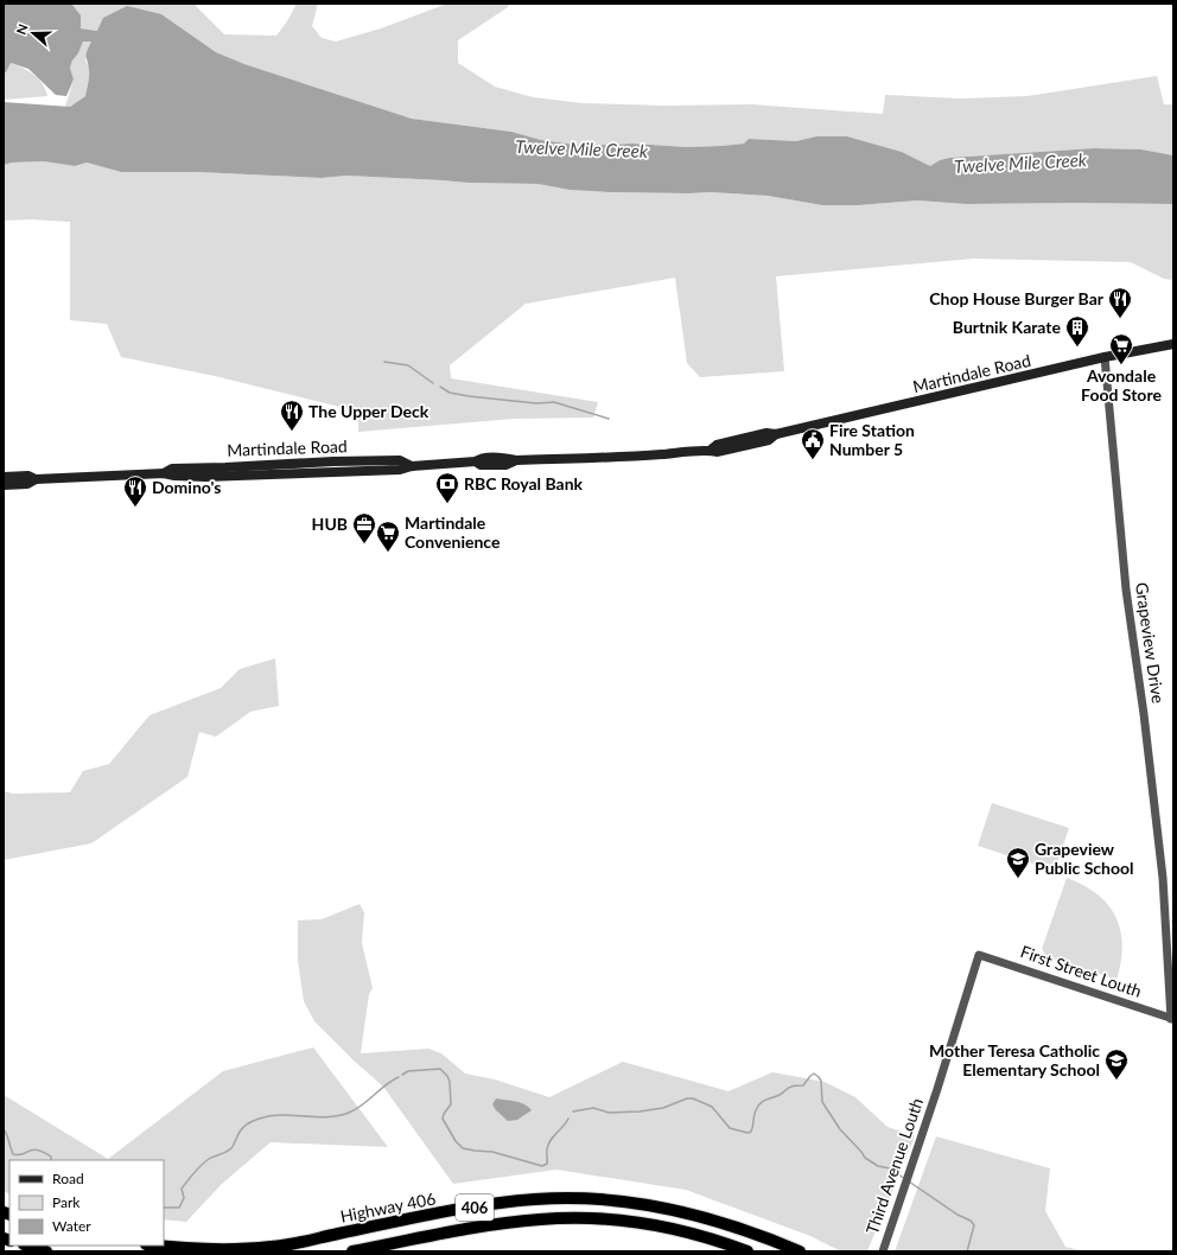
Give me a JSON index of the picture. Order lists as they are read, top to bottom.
{
  "streets": {
    "highway": ["Highway 406", "406"],
    "main road": ["Martindale Road"],
    "street": ["Grapeview Drive", "First Street Louth", "Third Avenue Louth"]
  },
  "crossings": [
    ["Martindale Road", "Grapeview Drive"],
    ["Grapeview Drive", "First Street Louth"],
    ["First Street Louth", "Third Avenue Louth"]
  ],
  "water": ["Twelve Mile Creek"],
  "places": {
    "restaurant": ["Chop House Burger Bar", "The Upper Deck", "Domino's"],
    "building": ["Burtnik Karate"],
    "supermarket": ["Avondale Food Store", "Martindale Convenience"],
    "public building": ["Fire Station Number 5"],
    "bank": ["RBC Royal Bank"],
    "office": ["HUB"],
    "school or university": ["Grapeview Public School", "Mother Teresa Catholic Elementary School"]
  },
  "legend": ["Road", "Park", "Water"],
  "north": "left"
}
